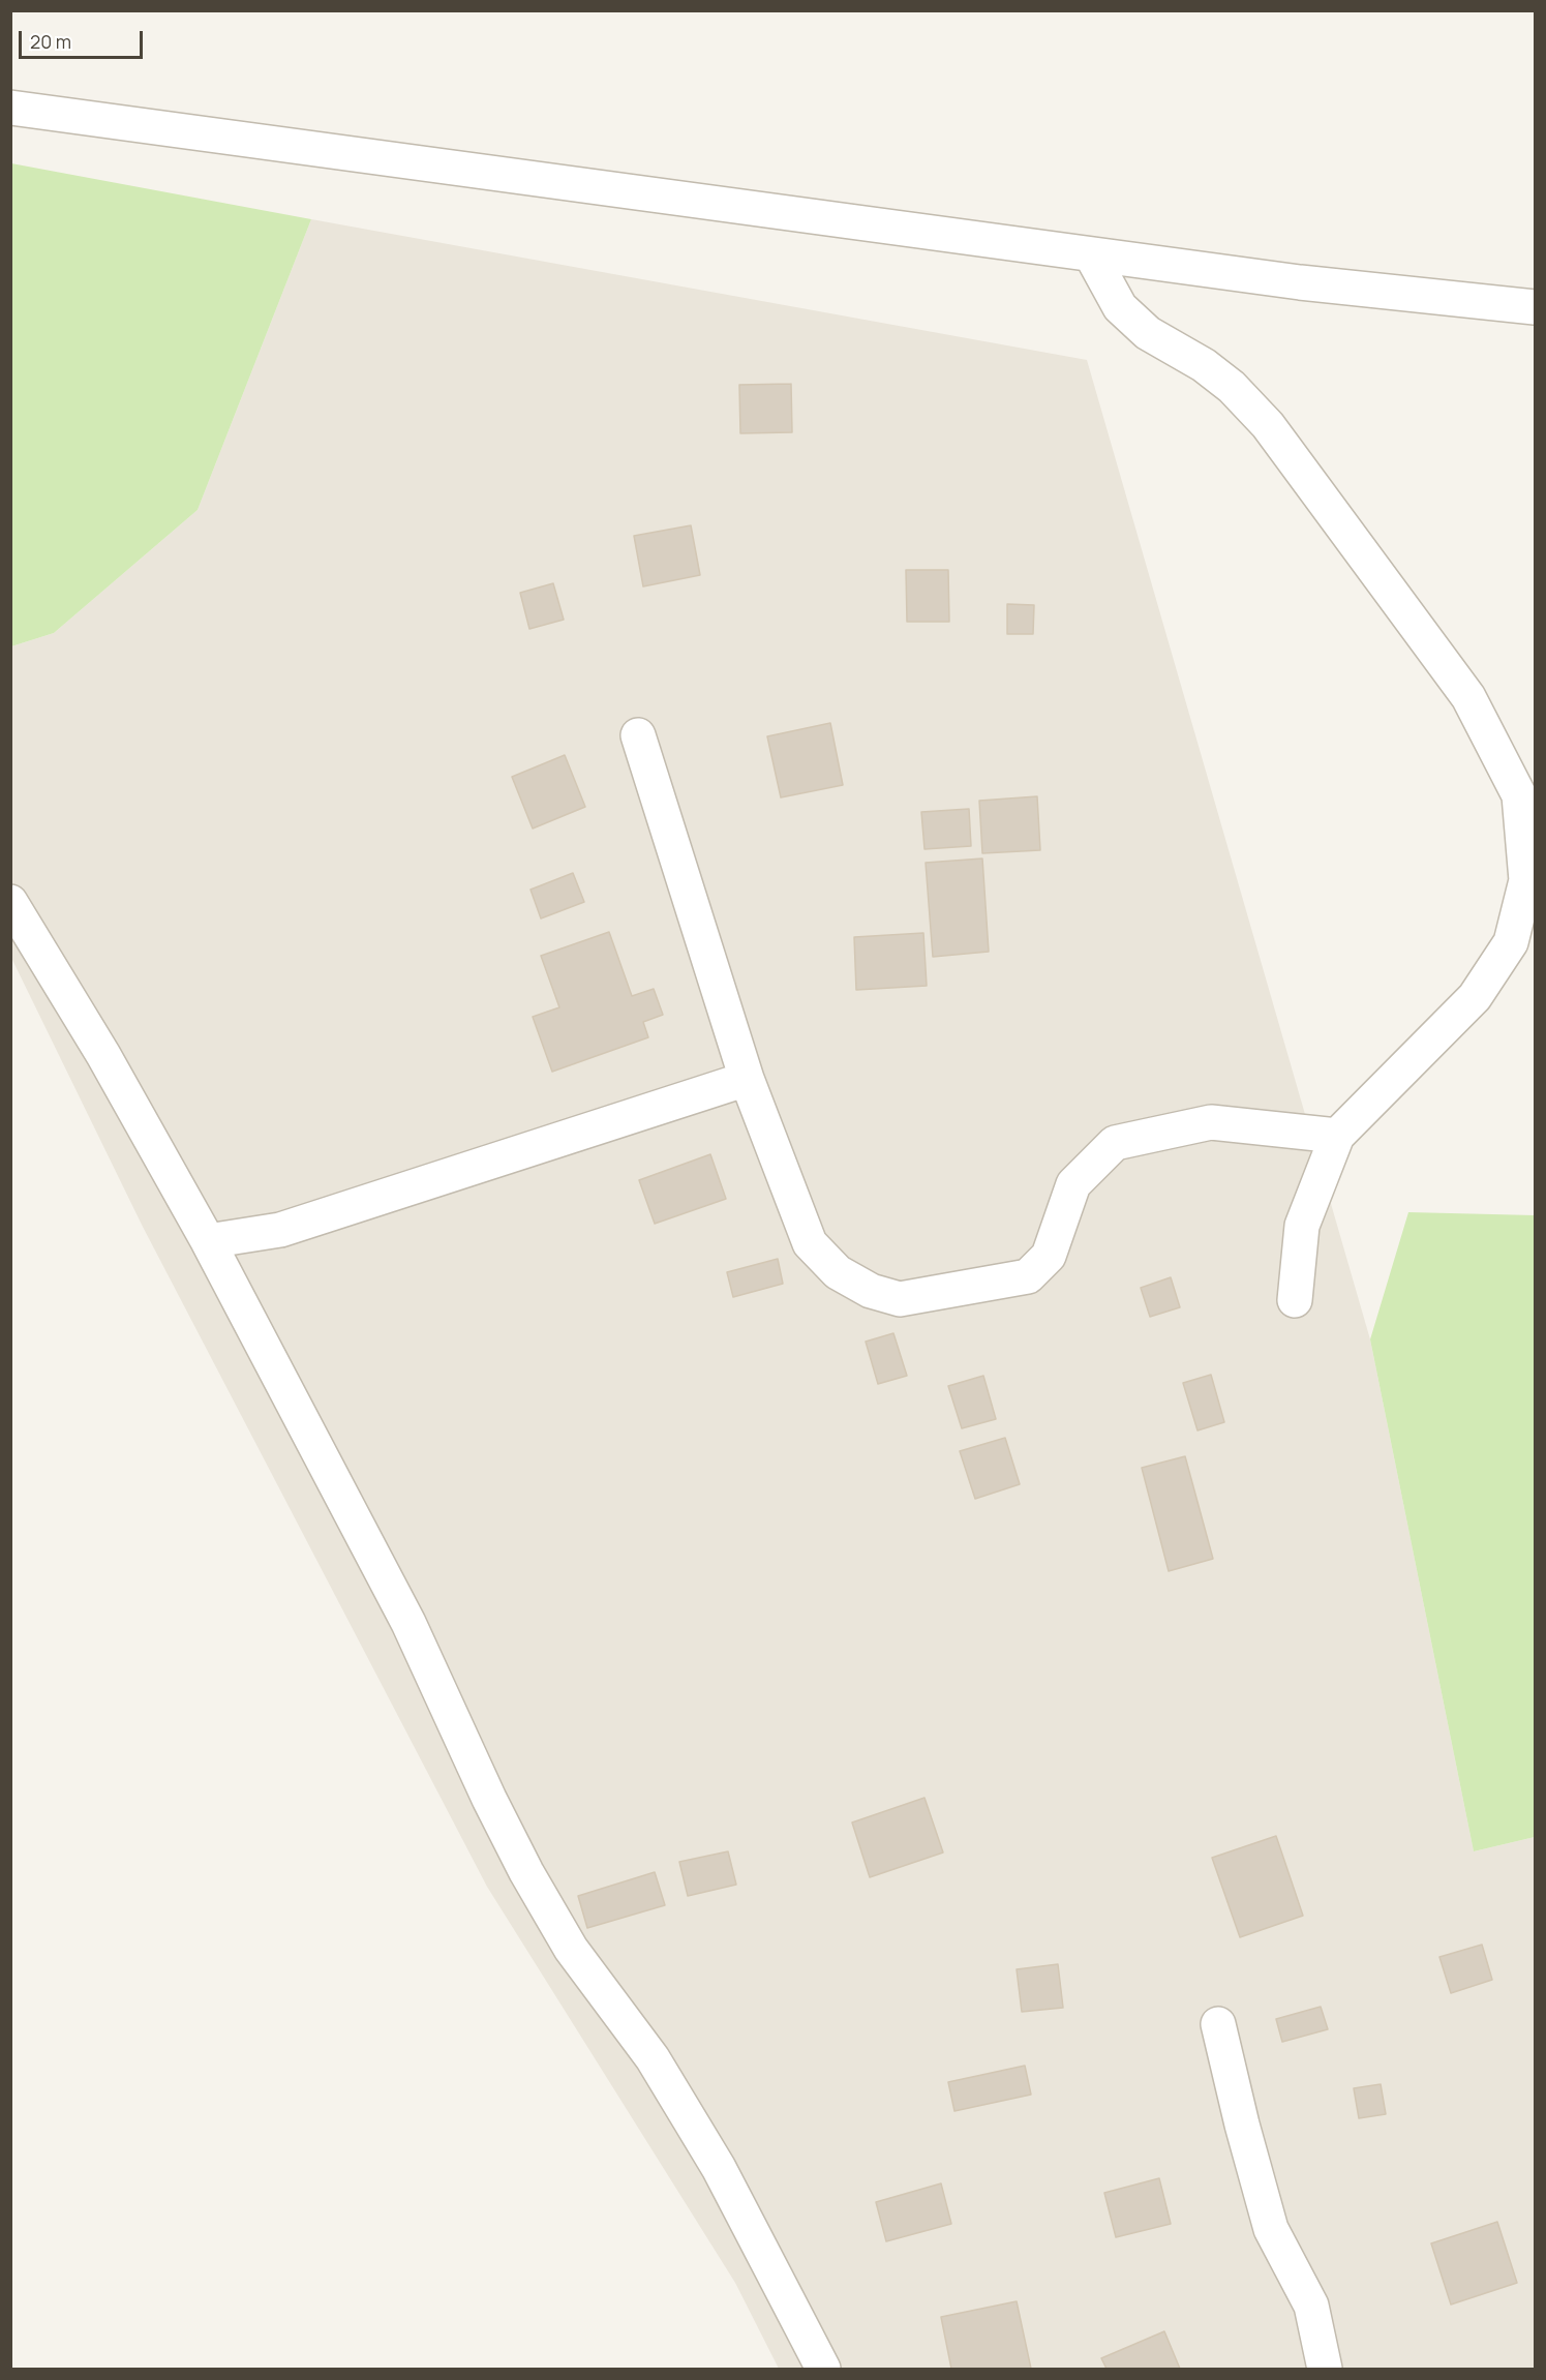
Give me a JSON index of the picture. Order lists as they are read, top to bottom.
{
  "scale_bar": "20 m"
}
